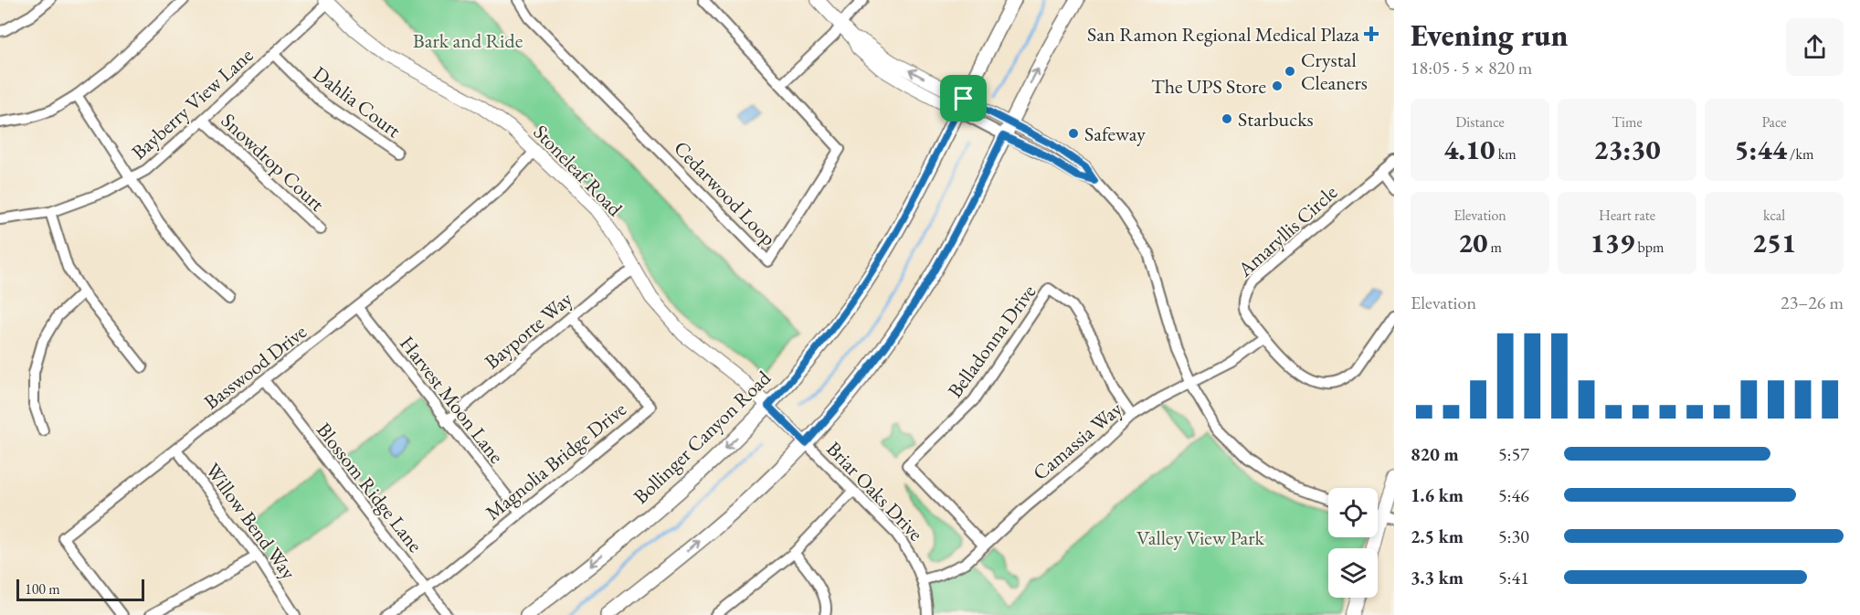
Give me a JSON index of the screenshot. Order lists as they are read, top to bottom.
{
  "streets": {
    "main road": ["Bollinger Canyon Road"],
    "street": [
      "Dahlia Court",
      "Bayberry View Lane",
      "Snowdrop Court",
      "Stoneleaf Road",
      "Cedarwood Loop",
      "Amaryllis Circle",
      "Bayporte Way",
      "Belladonna Drive",
      "Basswood Drive",
      "Harvest Moon Lane",
      "Camassia Way",
      "Magnolia Bridge Drive",
      "Blossom Ridge Lane",
      "Briar Oaks Drive",
      "Willow Bend Way"
    ]
  },
  "crossings": [
    ["Dahlia Court", "Bayberry View Lane"],
    ["Bayberry View Lane", "Snowdrop Court"],
    ["Bayberry View Lane", "Stoneleaf Road"],
    ["Stoneleaf Road", "Bayporte Way"],
    ["Stoneleaf Road", "Basswood Drive"],
    ["Stoneleaf Road", "Bollinger Canyon Road"],
    ["Stoneleaf Road", "Briar Oaks Drive"],
    ["Amaryllis Circle", "Camassia Way"],
    ["Bayporte Way", "Harvest Moon Lane"],
    ["Bayporte Way", "Magnolia Bridge Drive"],
    ["Belladonna Drive", "Camassia Way"],
    ["Basswood Drive", "Harvest Moon Lane"],
    ["Basswood Drive", "Blossom Ridge Lane"],
    ["Basswood Drive", "Willow Bend Way"],
    ["Harvest Moon Lane", "Magnolia Bridge Drive"],
    ["Bollinger Canyon Road", "Briar Oaks Drive"],
    ["Camassia Way", "Briar Oaks Drive"],
    ["Magnolia Bridge Drive", "Blossom Ridge Lane"]
  ],
  "parks": ["Bark and Ride", "Valley View Park"],
  "places": {
    "health": ["San Ramon Regional Medical Plaza"],
    "other": [
      "Crystal Cleaners",
      "The UPS Store",
      "Starbucks",
      "Safeway"
    ]
  },
  "scale_bar": "100 m",
  "page": {
    "heading": ["Evening run", "18:05 · 5 × 820 m"],
    "stats": [
      ["Distance", "4.10 km"],
      ["Time", "23:30"],
      ["Pace", "5:44 /km"],
      ["Elevation", "20 m"],
      ["Heart rate", "139 bpm"],
      ["kcal", "251"]
    ],
    "chart": ["Elevation", "23–26 m"],
    "list": [
      {
        "name": "820 m",
        "note": "5:57"
      },
      {
        "name": "1.6 km",
        "note": "5:46"
      },
      {
        "name": "2.5 km",
        "note": "5:30"
      },
      {
        "name": "3.3 km",
        "note": "5:41"
      }
    ],
    "scale": "100 m"
  }
}
